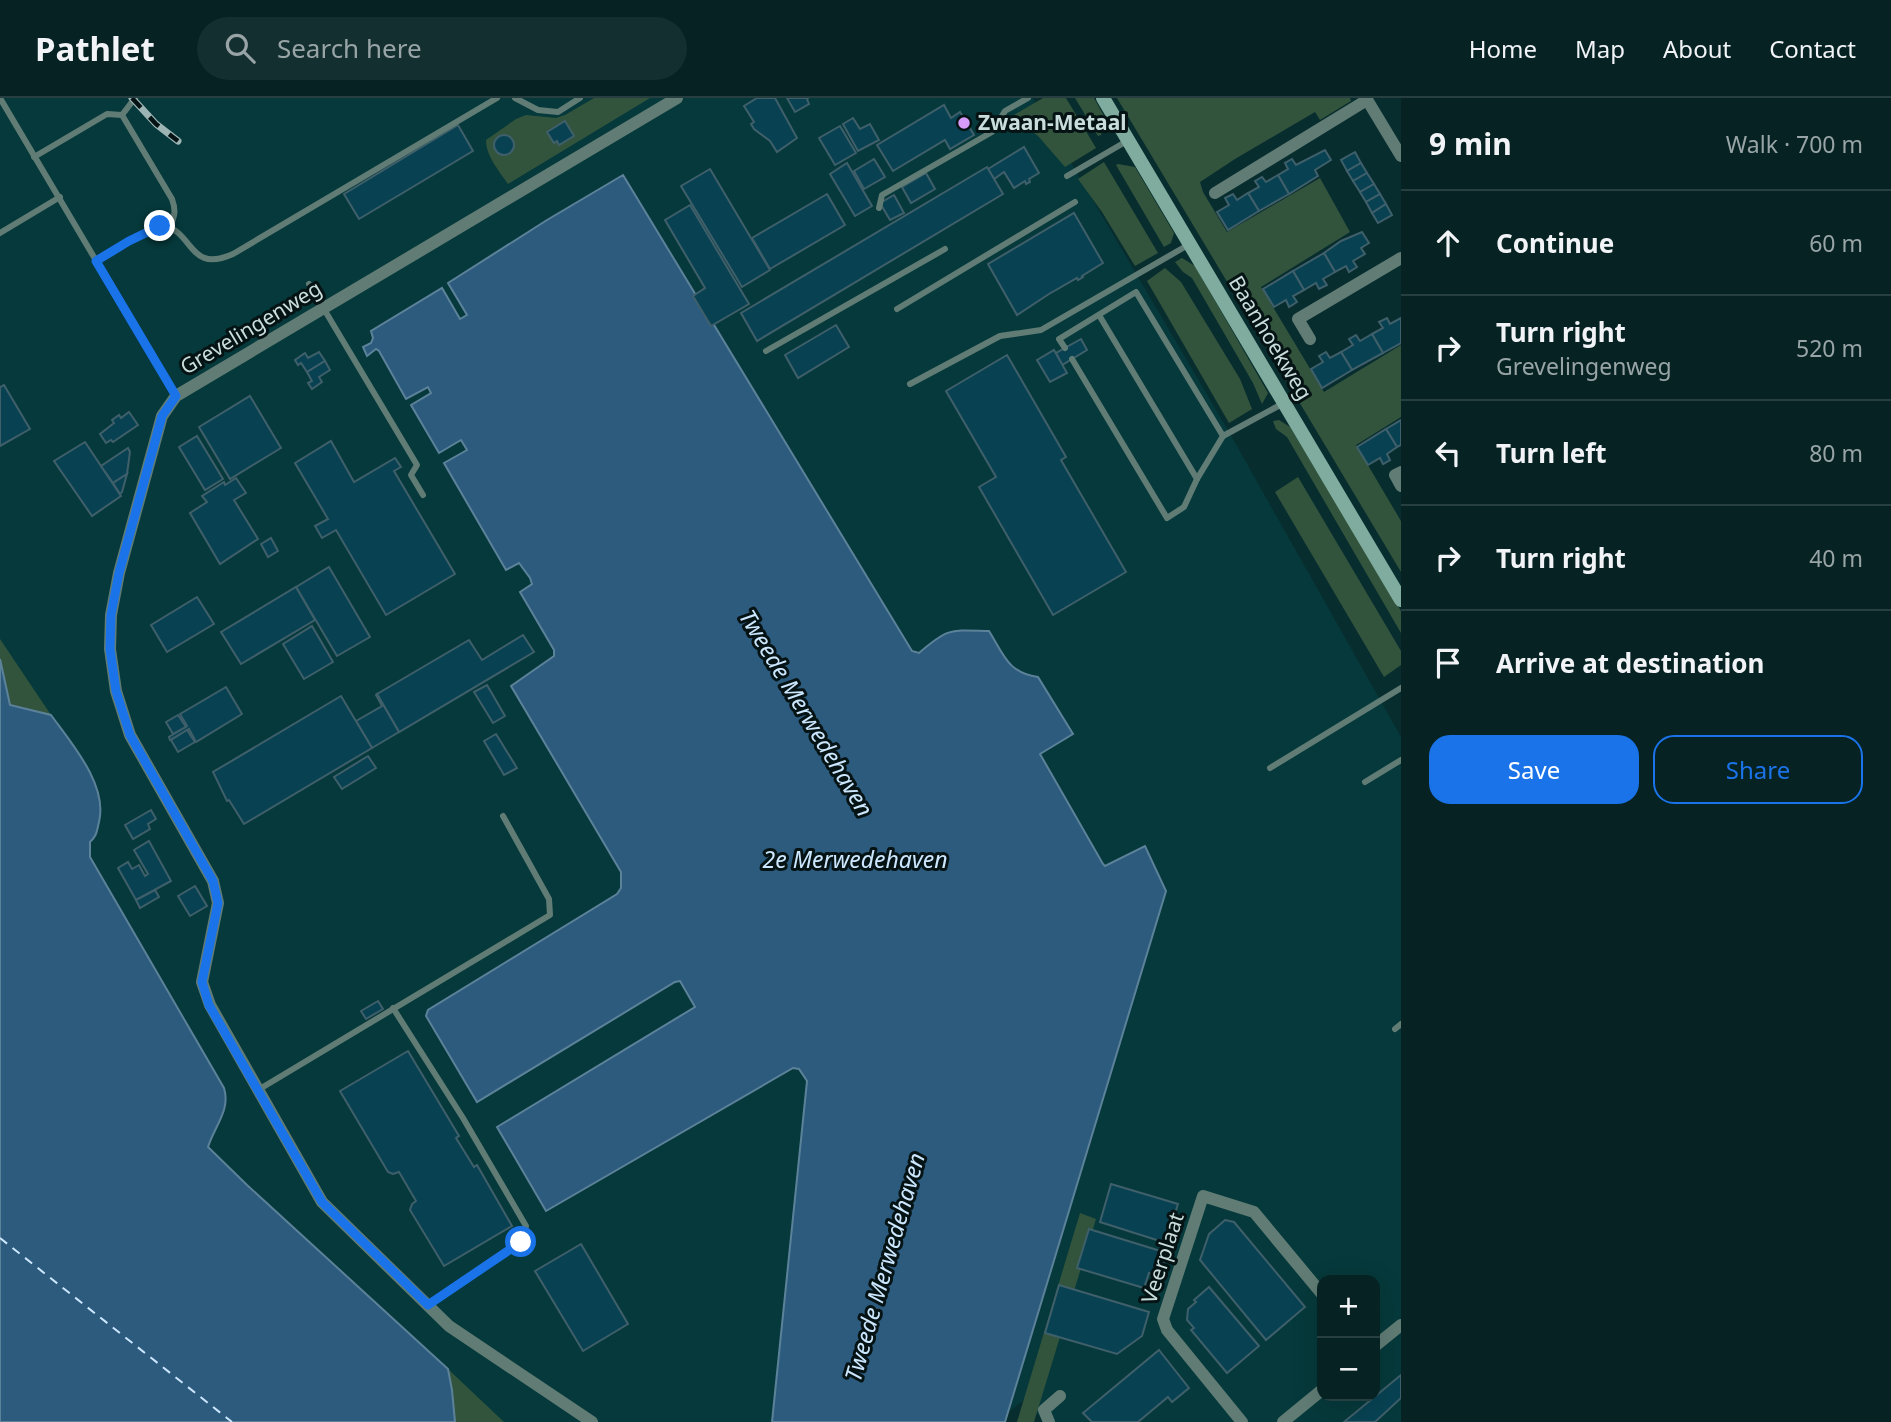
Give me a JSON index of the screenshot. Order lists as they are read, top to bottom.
{
  "streets": {
    "street": ["Grevelingenweg", "Baanhoekweg", "Veerplaat"]
  },
  "water": ["Tweede Merwedehaven", "2e Merwedehaven"],
  "places": ["Zwaan-Metaal"],
  "page": {
    "header": "Pathlet",
    "search": "Search here",
    "nav": [
      "Home",
      "Map",
      "About",
      "Contact"
    ],
    "heading": ["9 min", "Walk · 700 m"],
    "list": [
      ["Continue", "60 m"],
      ["Turn right", "Grevelingenweg", "520 m"],
      ["Turn left", "80 m"],
      ["Turn right", "40 m"],
      "Arrive at destination"
    ],
    "buttons": ["Save", "Share"],
    "map_buttons": ["+", "−"]
  }
}
